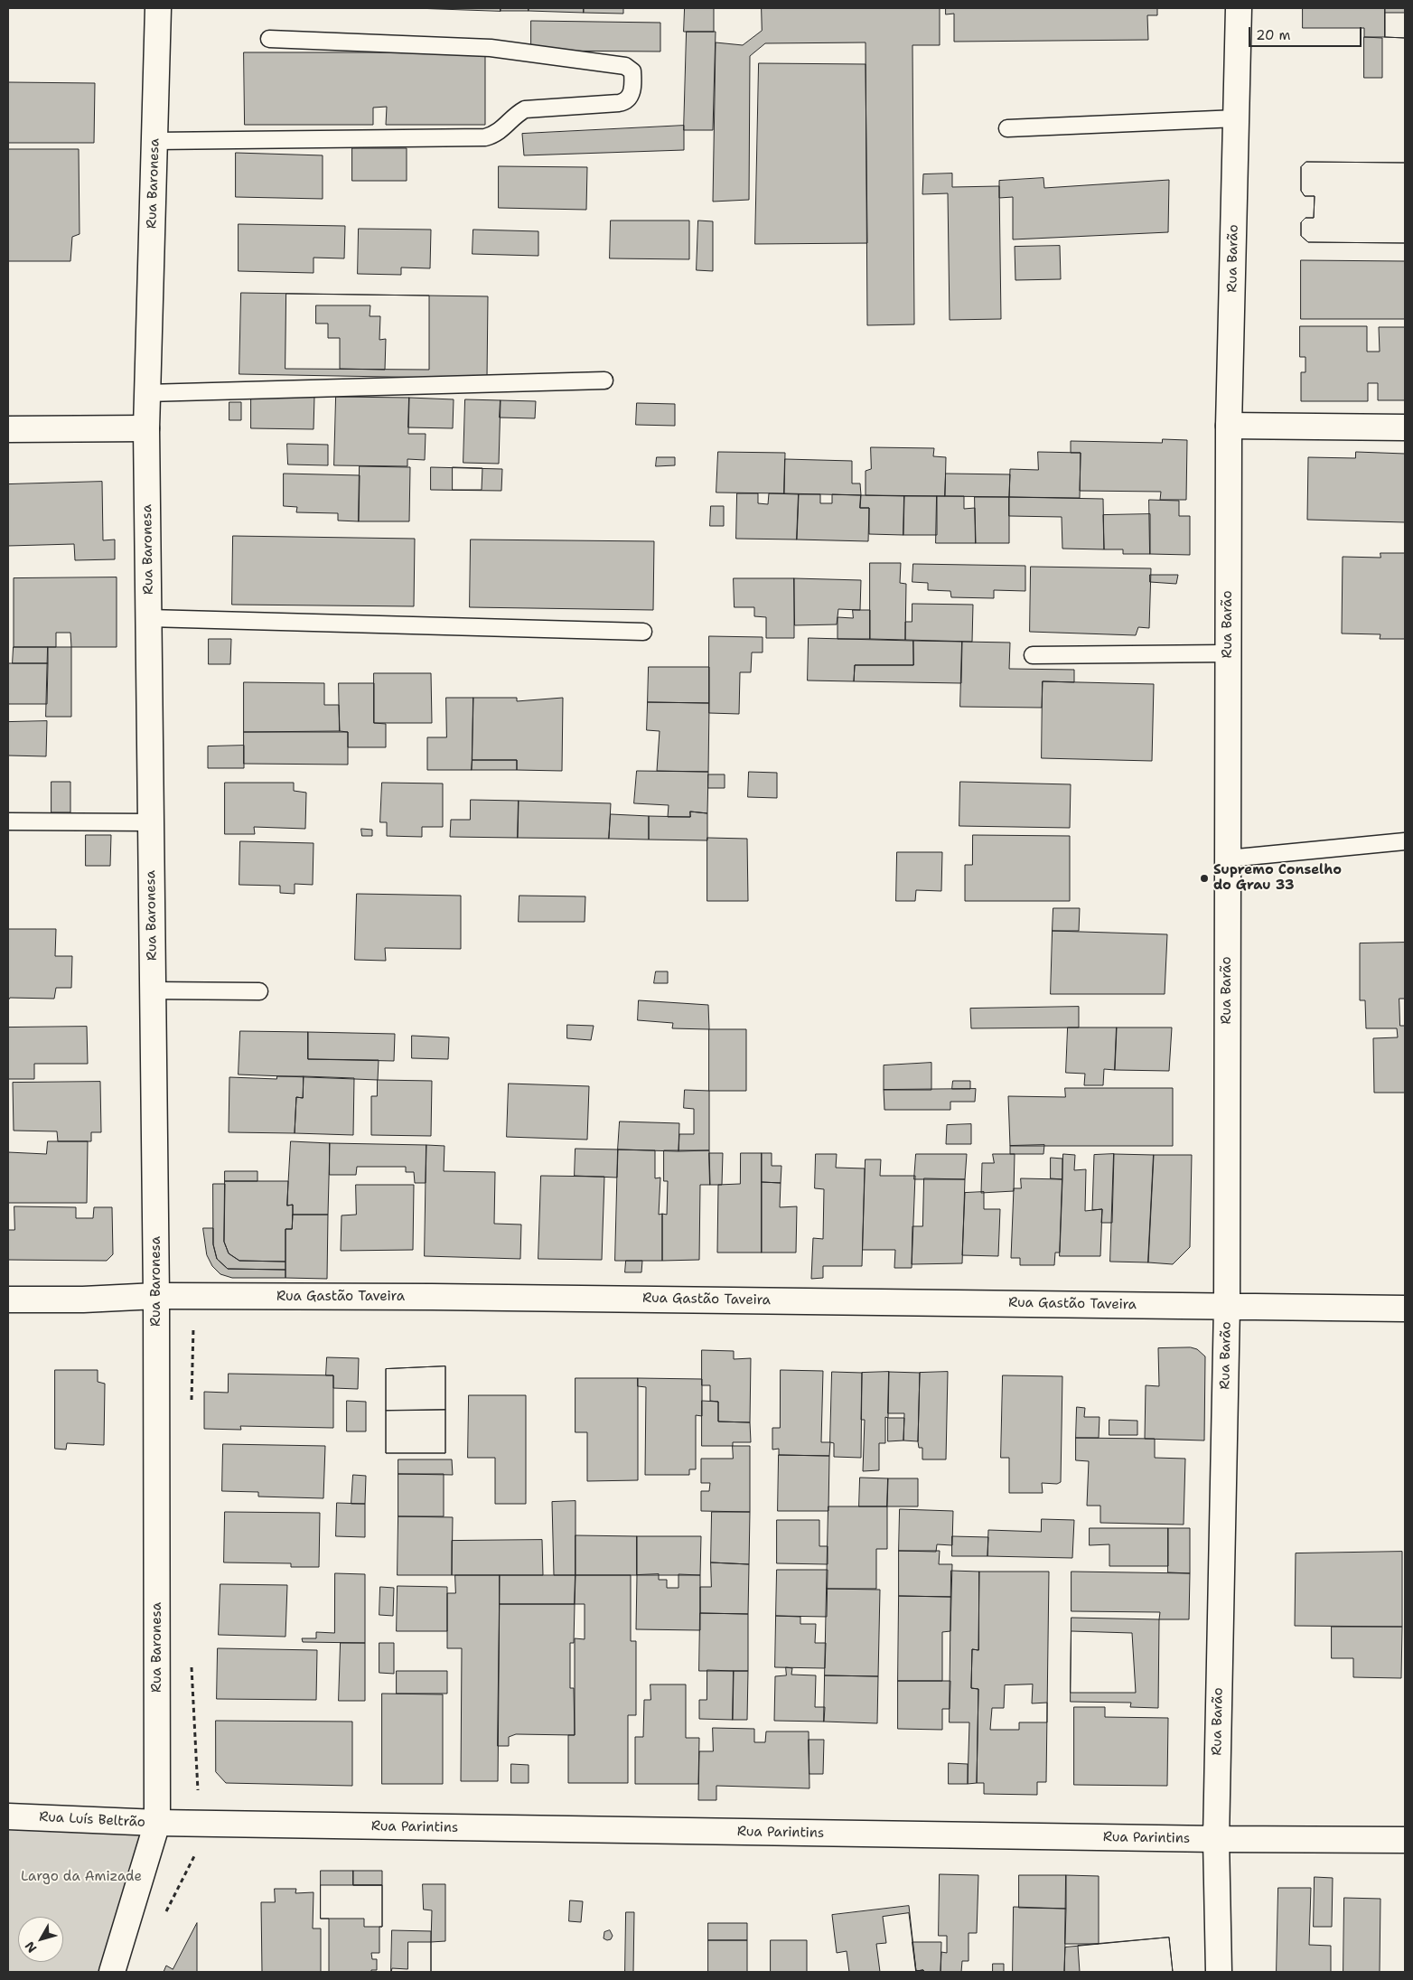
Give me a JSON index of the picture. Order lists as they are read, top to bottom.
{
  "streets": {
    "street": [
      "Rua Baronesa",
      "Rua Barão",
      "Rua Gastão Taveira",
      "Rua Luís Beltrão",
      "Rua Parintins"
    ]
  },
  "crossings": [
    ["Rua Baronesa", "Rua Gastão Taveira"],
    ["Rua Baronesa", "Rua Luís Beltrão"],
    ["Rua Baronesa", "Rua Parintins"],
    ["Rua Barão", "Rua Gastão Taveira"],
    ["Rua Barão", "Rua Parintins"],
    ["Rua Luís Beltrão", "Rua Parintins"]
  ],
  "parks": ["Largo da Amizade"],
  "places": ["Supremo Conselho do Grau 33"],
  "scale_bar": "20 m",
  "north": "bottom left"
}
